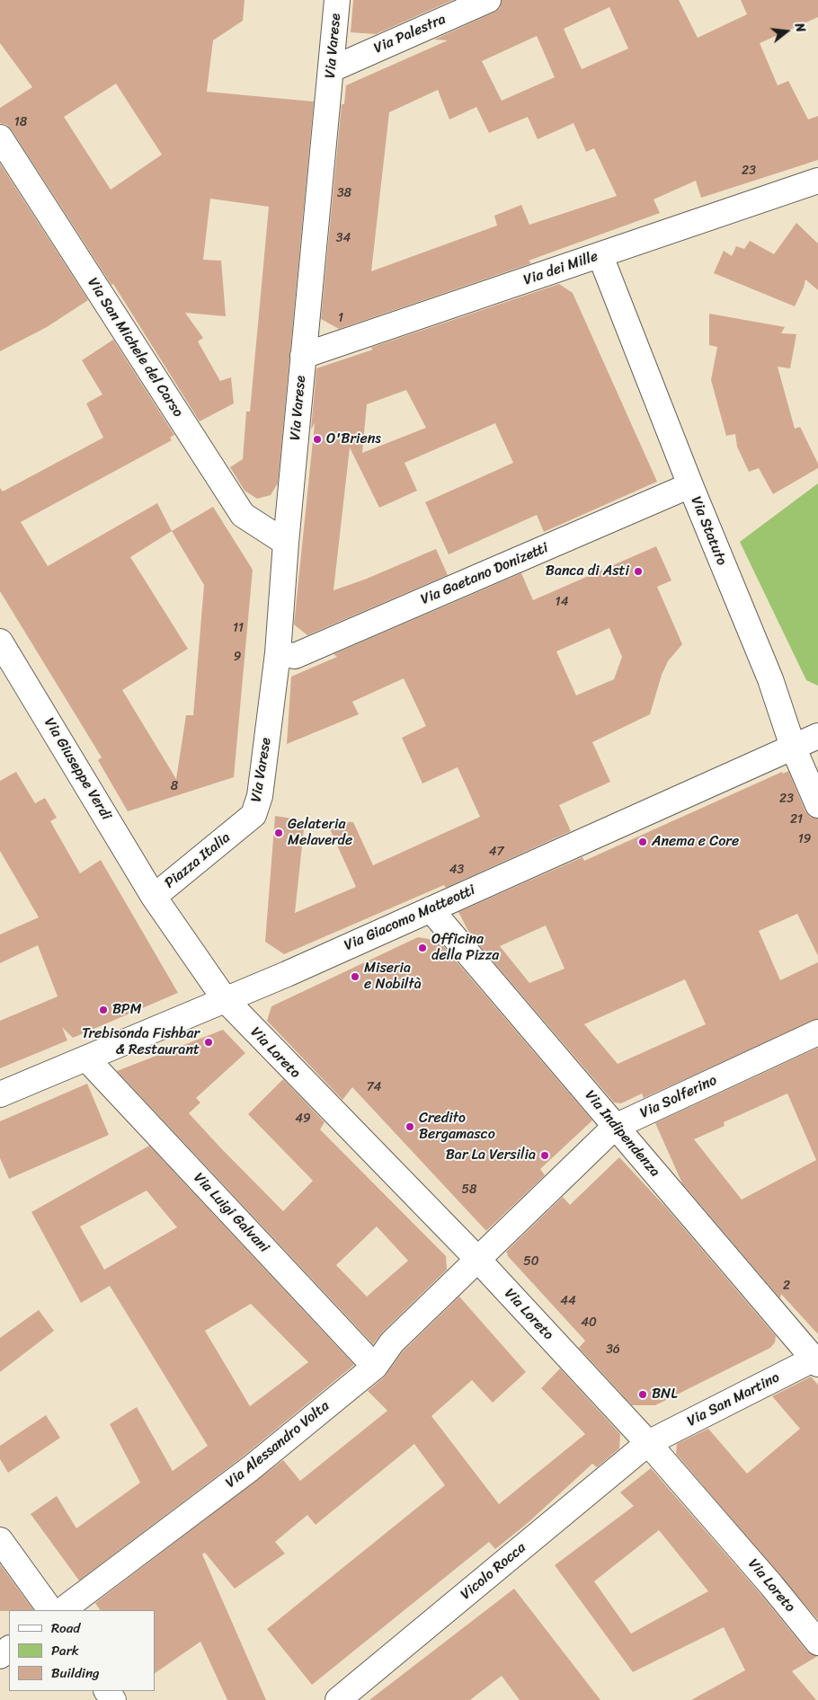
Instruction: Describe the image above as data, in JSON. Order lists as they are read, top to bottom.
{
  "streets": {
    "street": [
      "Via Palestra",
      "Via Varese",
      "Via dei Mille",
      "Via San Michele del Carso",
      "Via Statuto",
      "Via Gaetano Donizetti",
      "Via Giuseppe Verdi",
      "Piazza Italia",
      "Via Giacomo Matteotti",
      "Via Loreto",
      "Via Solferino",
      "Via Indipendenza",
      "Via Luigi Galvani",
      "Via San Martino",
      "Via Alessandro Volta",
      "Vicolo Rocca"
    ]
  },
  "crossings": [
    ["Via Palestra", "Via Varese"],
    ["Via Varese", "Via dei Mille"],
    ["Via Varese", "Via San Michele del Carso"],
    ["Via Varese", "Via Gaetano Donizetti"],
    ["Via Varese", "Piazza Italia"],
    ["Via dei Mille", "Via Statuto"],
    ["Via Statuto", "Via Gaetano Donizetti"],
    ["Via Statuto", "Via Giacomo Matteotti"],
    ["Via Giuseppe Verdi", "Piazza Italia"],
    ["Piazza Italia", "Via Giacomo Matteotti"],
    ["Piazza Italia", "Via Loreto"],
    ["Via Giacomo Matteotti", "Via Loreto"],
    ["Via Giacomo Matteotti", "Via Indipendenza"],
    ["Via Giacomo Matteotti", "Via Luigi Galvani"],
    ["Via Loreto", "Via Solferino"],
    ["Via Loreto", "Via San Martino"],
    ["Via Loreto", "Via Alessandro Volta"],
    ["Via Loreto", "Vicolo Rocca"],
    ["Via Solferino", "Via Indipendenza"],
    ["Via Solferino", "Via Alessandro Volta"],
    ["Via Indipendenza", "Via San Martino"],
    ["Via Luigi Galvani", "Via Alessandro Volta"],
    ["Via San Martino", "Vicolo Rocca"]
  ],
  "places": [
    "O'Briens",
    "Banca di Asti",
    "Gelateria Melaverde",
    "Anema e Core",
    "Officina della Pizza",
    "Miseria e Nobiltà",
    "BPM",
    "Trebisonda Fishbar & Restaurant",
    "Credito Bergamasco",
    "Bar La Versilia",
    "BNL"
  ],
  "house_numbers": [
    "18",
    "23",
    "38",
    "34",
    "1",
    "14",
    "11",
    "9",
    "8",
    "23",
    "21",
    "19",
    "47",
    "43",
    "74",
    "49",
    "58",
    "50",
    "2",
    "44",
    "40",
    "36"
  ],
  "legend": ["Road", "Park", "Building"],
  "north": "right"
}
